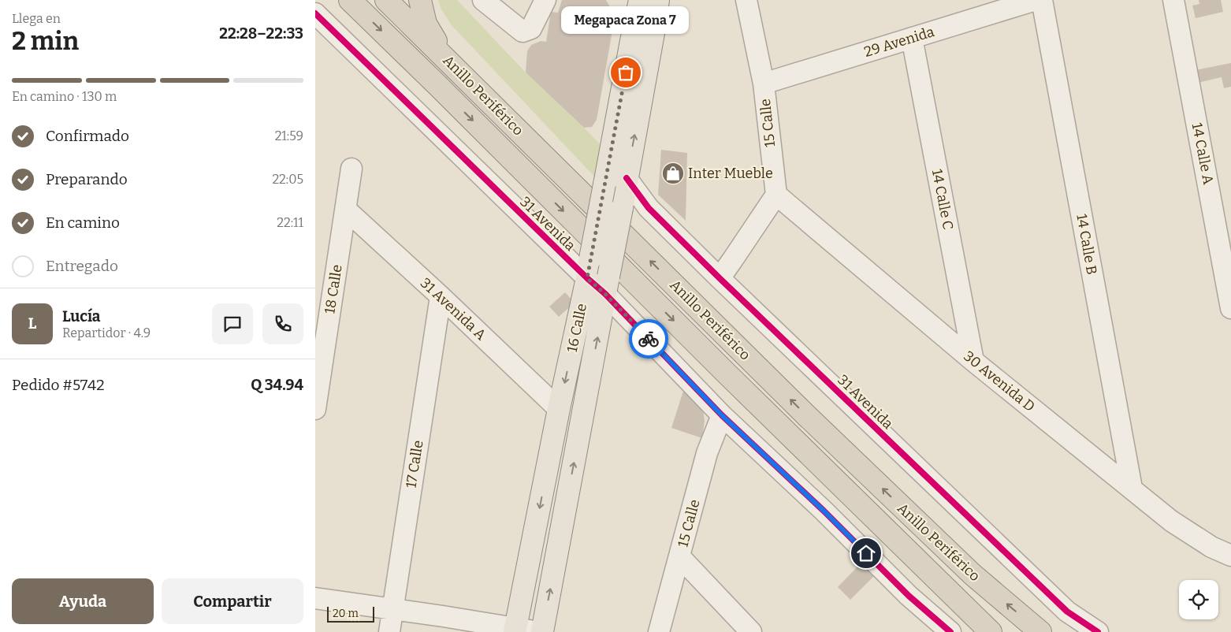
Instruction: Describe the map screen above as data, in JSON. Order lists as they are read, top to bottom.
{
  "streets": {
    "highway": ["Anillo Periférico"],
    "main road": ["16 Calle"],
    "street": [
      "29 Avenida",
      "15 Calle",
      "14 Calle A",
      "14 Calle C",
      "31 Avenida",
      "14 Calle B",
      "18 Calle",
      "31 Avenida A",
      "30 Avenida D",
      "17 Calle"
    ]
  },
  "crossings": [
    ["29 Avenida", "15 Calle"],
    ["29 Avenida", "14 Calle C"],
    ["15 Calle", "31 Avenida"],
    ["15 Calle", "30 Avenida D"],
    ["14 Calle C", "30 Avenida D"],
    ["31 Avenida", "16 Calle"],
    ["14 Calle B", "30 Avenida D"],
    ["18 Calle", "31 Avenida A"],
    ["31 Avenida A", "16 Calle"],
    ["31 Avenida A", "17 Calle"]
  ],
  "places": {
    "other": ["Megapaca Zona 7"],
    "shop": ["Inter Mueble"]
  },
  "scale_bar": "20 m",
  "page": {
    "heading": ["2 min", "Llega en", "22:28–22:33"],
    "panel": [
      "Lucía",
      "Repartidor · 4.9",
      "Pedido #5742",
      "Q 34.94"
    ],
    "bubble": "Megapaca Zona 7",
    "bar": "En camino · 130 m",
    "list": [
      ["Confirmado", "21:59"],
      ["Preparando", "22:05"],
      ["En camino", "22:11"],
      "Entregado"
    ],
    "round": "L",
    "buttons": ["Ayuda", "Compartir"],
    "scale": "20 m"
  }
}
